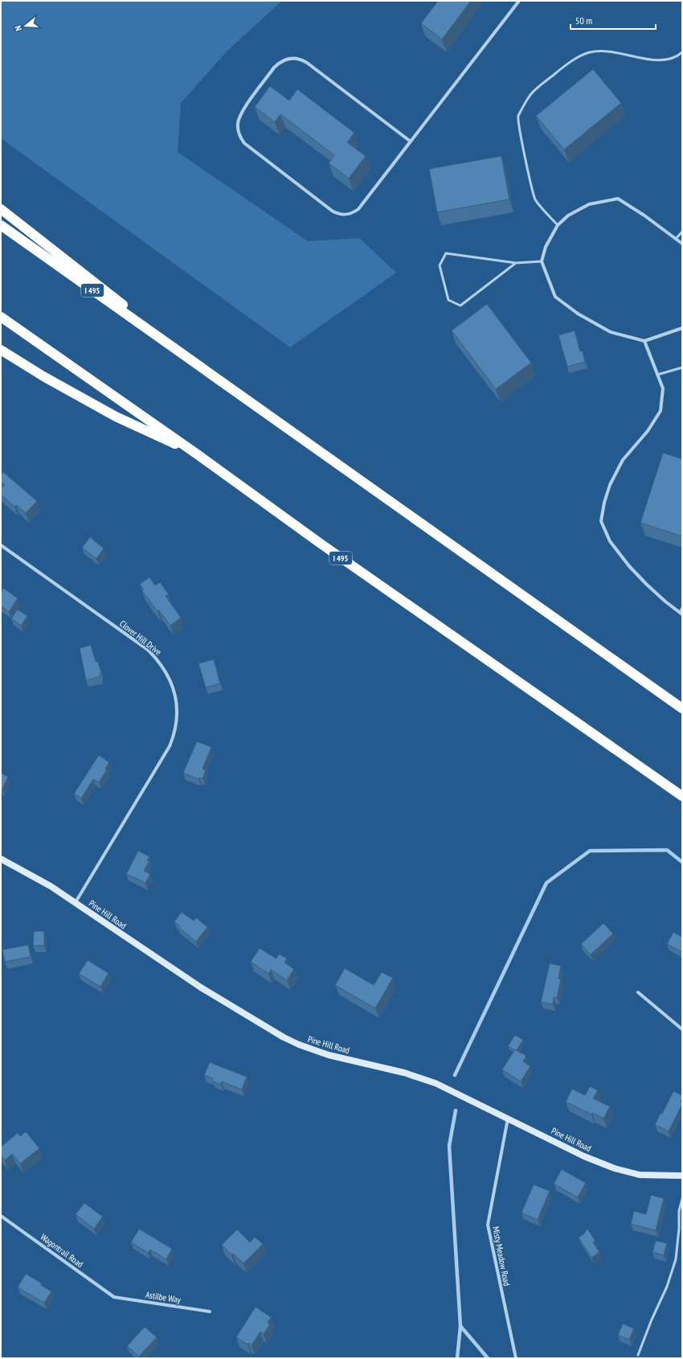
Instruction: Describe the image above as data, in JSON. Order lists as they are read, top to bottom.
{
  "streets": {
    "highway": ["I 495"],
    "street": [
      "Clover Hill Drive",
      "Pine Hill Road",
      "Wagontrail Road",
      "Misty Meadow Road",
      "Astilbe Way"
    ]
  },
  "crossings": [
    ["Clover Hill Drive", "Pine Hill Road"],
    ["Pine Hill Road", "Misty Meadow Road"],
    ["Wagontrail Road", "Astilbe Way"]
  ],
  "scale_bar": "50 m",
  "north": "left"
}
